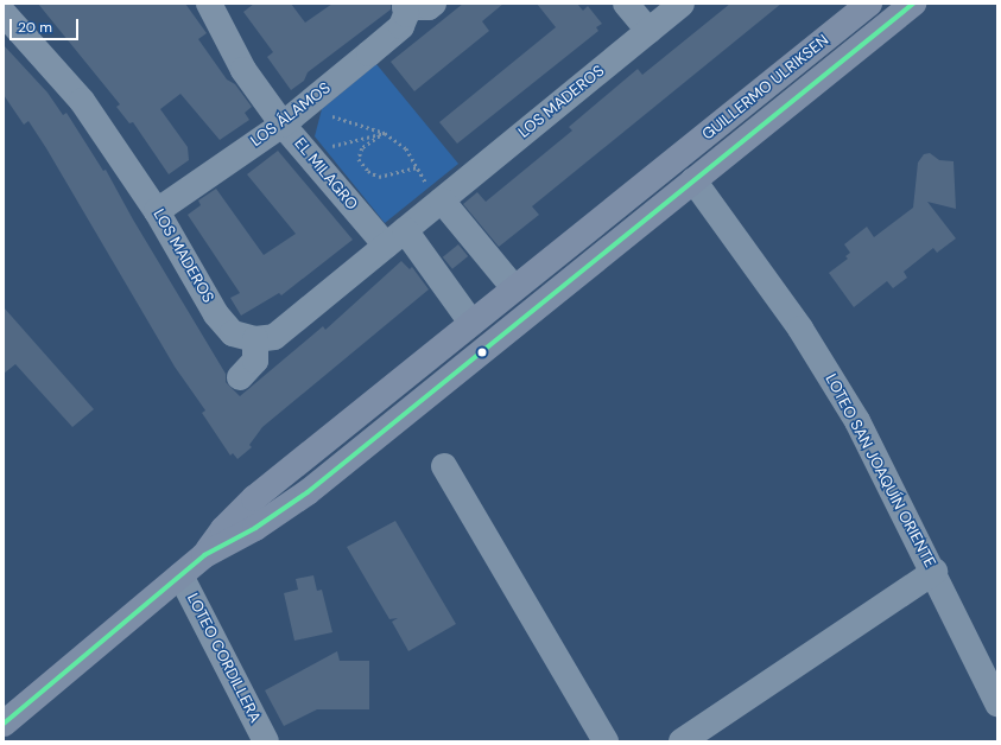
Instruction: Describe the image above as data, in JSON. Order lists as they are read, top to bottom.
{
  "streets": {
    "main road": ["GUILLERMO ULRIKSEN"],
    "street": [
      "LOS MADEROS",
      "LOS ÁLAMOS",
      "EL MILAGRO",
      "LOTEO SAN JOAQUÍN ORIENTE",
      "LOTEO CORDILLERA"
    ]
  },
  "crossings": [
    ["GUILLERMO ULRIKSEN", "LOTEO SAN JOAQUÍN ORIENTE"],
    ["GUILLERMO ULRIKSEN", "LOTEO CORDILLERA"],
    ["LOS MADEROS", "LOS ÁLAMOS"],
    ["LOS MADEROS", "EL MILAGRO"],
    ["LOS ÁLAMOS", "EL MILAGRO"]
  ],
  "scale_bar": "20 m"
}
